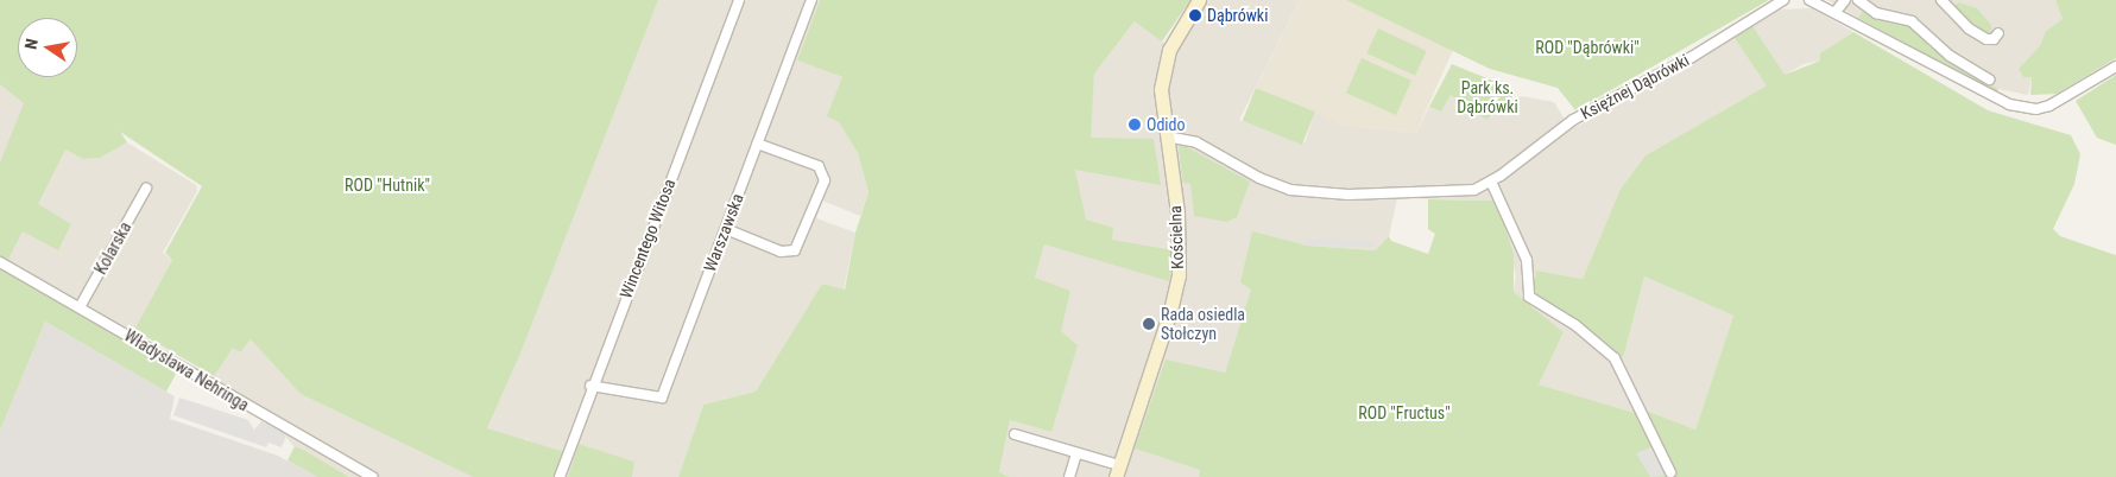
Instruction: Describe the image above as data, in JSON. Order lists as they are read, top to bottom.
{
  "streets": {
    "street": [
      "Księżnej Dąbrówki",
      "Warszawska",
      "Kościelna",
      "Wincentego Witosa",
      "Kolarska",
      "Władysława Nehringa"
    ]
  },
  "crossings": [
    ["Księżnej Dąbrówki", "Kościelna"],
    ["Warszawska", "Wincentego Witosa"],
    ["Kolarska", "Władysława Nehringa"]
  ],
  "parks": [
    "ROD \"Dąbrówki\"",
    "Park ks. Dąbrówki",
    "ROD \"Hutnik\"",
    "ROD \"Fructus\""
  ],
  "places": ["Dąbrówki", "Odido", "Rada osiedla Stołczyn"],
  "north": "left"
}
